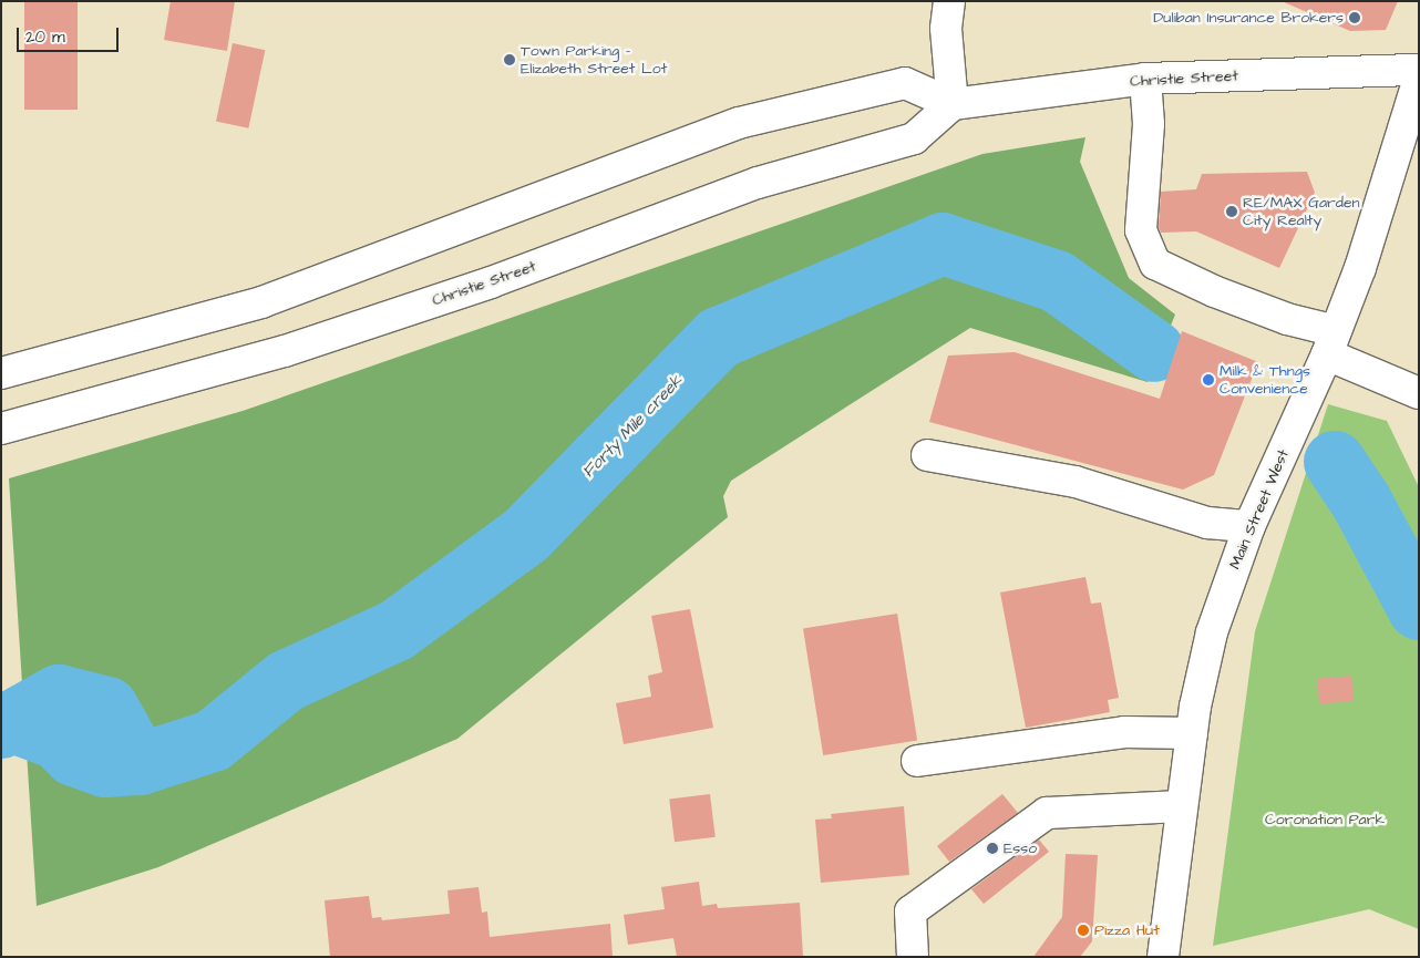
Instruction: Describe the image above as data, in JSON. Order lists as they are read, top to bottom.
{
  "streets": {
    "main road": ["Christie Street", "Main Street West"]
  },
  "water": ["Forty Mile creek"],
  "parks": ["Coronation Park"],
  "places": [
    "Duliban Insurance Brokers",
    "Town Parking – Elizabeth Street Lot",
    "RE/MAX Garden City Realty",
    "Milk & Thngs Convenience",
    "Esso",
    "Pizza Hut"
  ],
  "scale_bar": "20 m"
}
